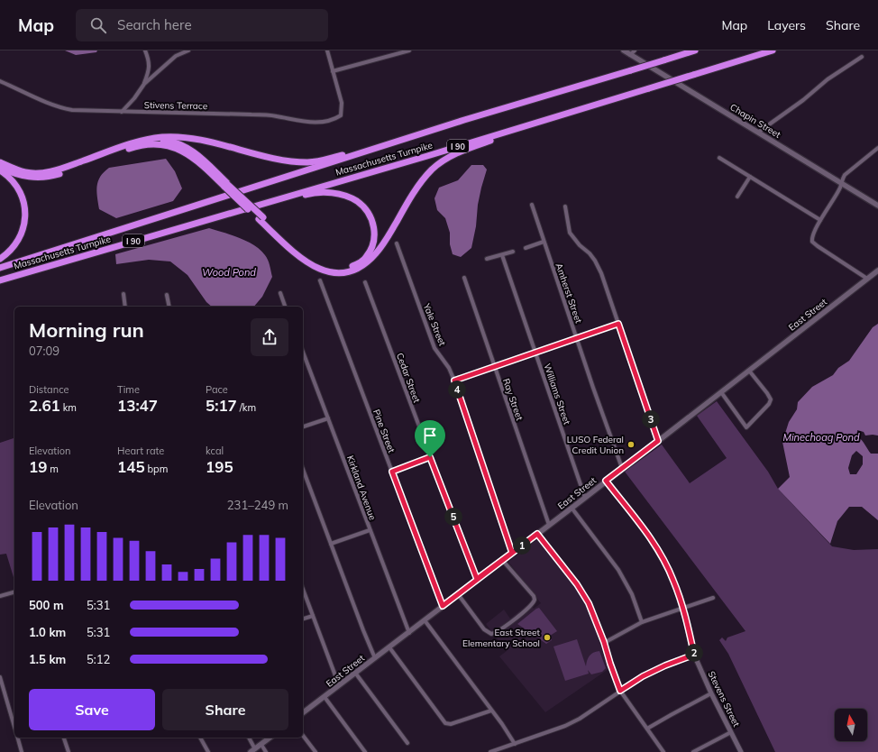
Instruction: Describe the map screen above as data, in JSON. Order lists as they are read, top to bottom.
{
  "streets": {
    "highway": ["I 90", "Massachusetts Turnpike"],
    "main road": ["Chapin Street", "East Street"],
    "street": [
      "Stivens Terrace",
      "Amherst Street",
      "Yale Street",
      "Cedar Street",
      "Williams Street",
      "Ray Street",
      "Pine Street",
      "Kirkland Avenue",
      "Stevens Street"
    ]
  },
  "crossings": [
    ["Amherst Street", "East Street"],
    ["East Street", "Yale Street"],
    ["East Street", "Cedar Street"],
    ["East Street", "Williams Street"],
    ["East Street", "Ray Street"],
    ["East Street", "Pine Street"],
    ["East Street", "Kirkland Avenue"],
    ["East Street", "Stevens Street"]
  ],
  "water": ["Wood Pond", "Minechoag Pond"],
  "places": ["LUSO Federal Credit Union", "East Street Elementary School"],
  "north": "top",
  "page": {
    "header": "Map",
    "search": "Search here",
    "nav": ["Map", "Layers", "Share"],
    "heading": ["Morning run", "07:09"],
    "stats": [
      ["Distance", "2.61 km"],
      ["Time", "13:47"],
      ["Pace", "5:17 /km"],
      ["Elevation", "19 m"],
      ["Heart rate", "145 bpm"],
      ["kcal", "195"]
    ],
    "pins": [
      "4",
      "3",
      "5",
      "1",
      "2"
    ],
    "chart": ["Elevation", "231–249 m"],
    "list": [
      {
        "name": "500 m",
        "note": "5:31"
      },
      {
        "name": "1.0 km",
        "note": "5:31"
      },
      {
        "name": "1.5 km",
        "note": "5:12"
      }
    ],
    "buttons": ["Save", "Share"]
  }
}
